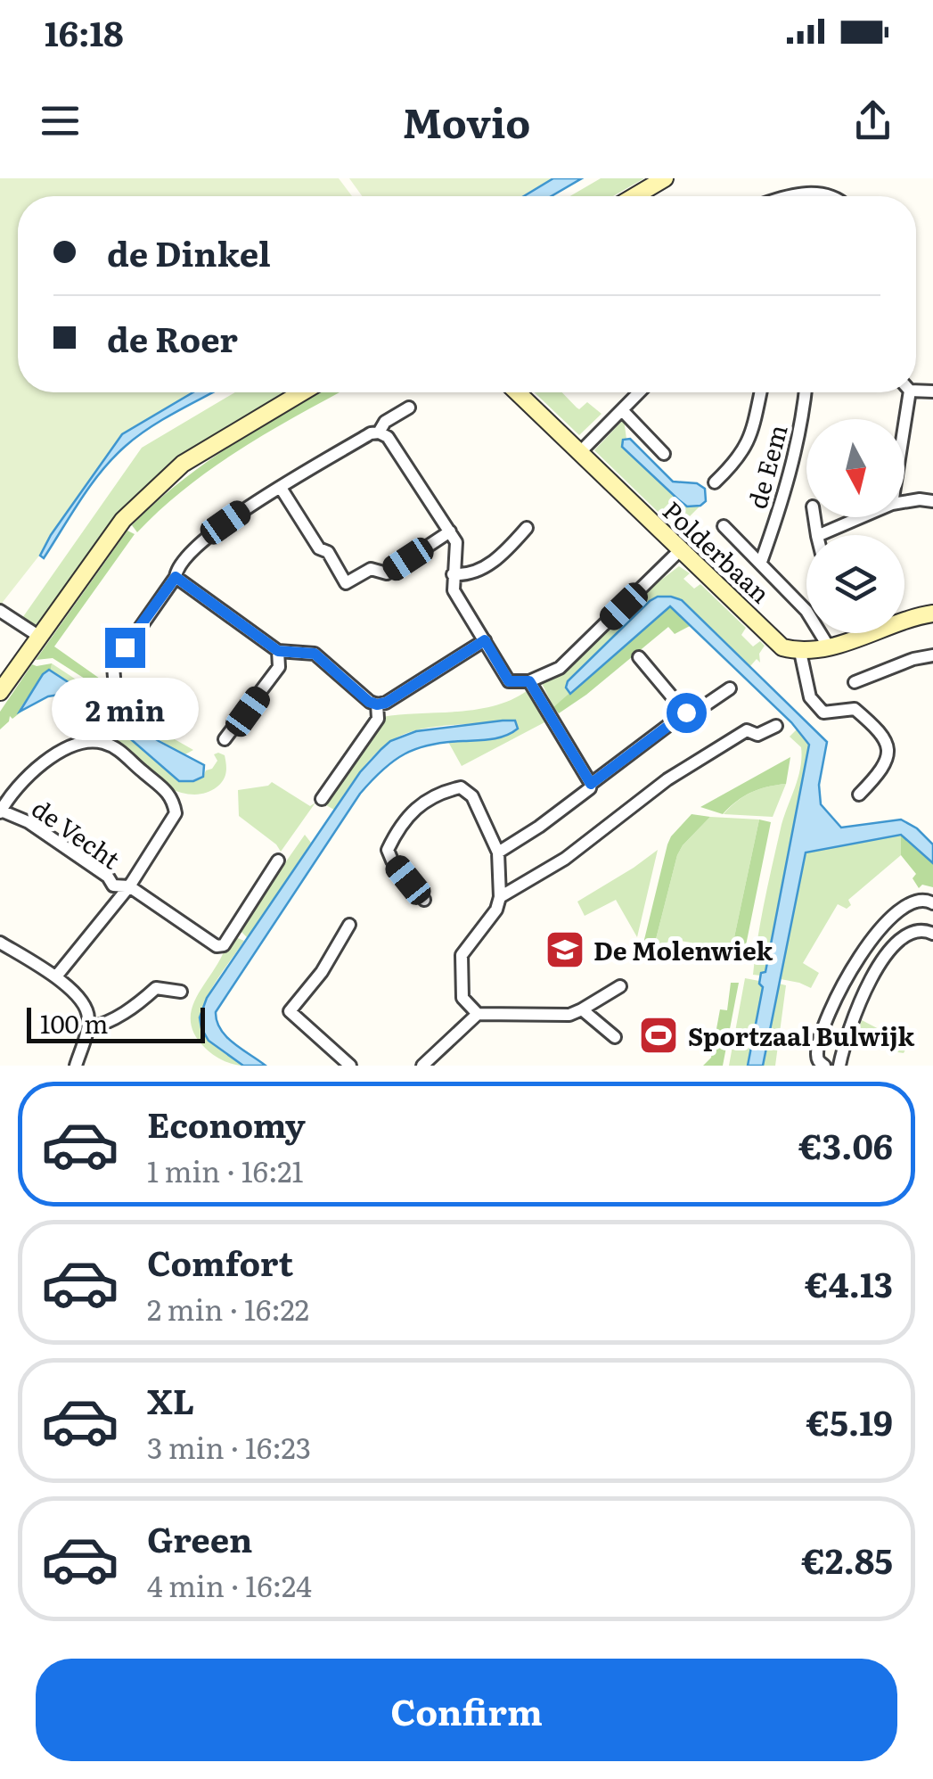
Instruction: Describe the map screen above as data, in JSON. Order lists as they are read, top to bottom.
{
  "streets": {
    "street": ["de Eem", "Polderbaan", "de Vecht"]
  },
  "places": {
    "school or university": ["De Molenwiek"],
    "sports": ["Sportzaal Bulwijk"]
  },
  "scale_bar": "100 m",
  "north": "bottom",
  "page": {
    "status": "16:18",
    "header": "Movio",
    "banner": ["de Dinkel", "de Roer"],
    "bubble": "2 min",
    "scale": "100 m",
    "list": [
      {
        "name": "Economy",
        "note": "1 min · 16:21",
        "value": "€3.06"
      },
      {
        "name": "Comfort",
        "note": "2 min · 16:22",
        "value": "€4.13"
      },
      {
        "name": "XL",
        "note": "3 min · 16:23",
        "value": "€5.19"
      },
      {
        "name": "Green",
        "note": "4 min · 16:24",
        "value": "€2.85"
      }
    ],
    "buttons": "Confirm"
  }
}
